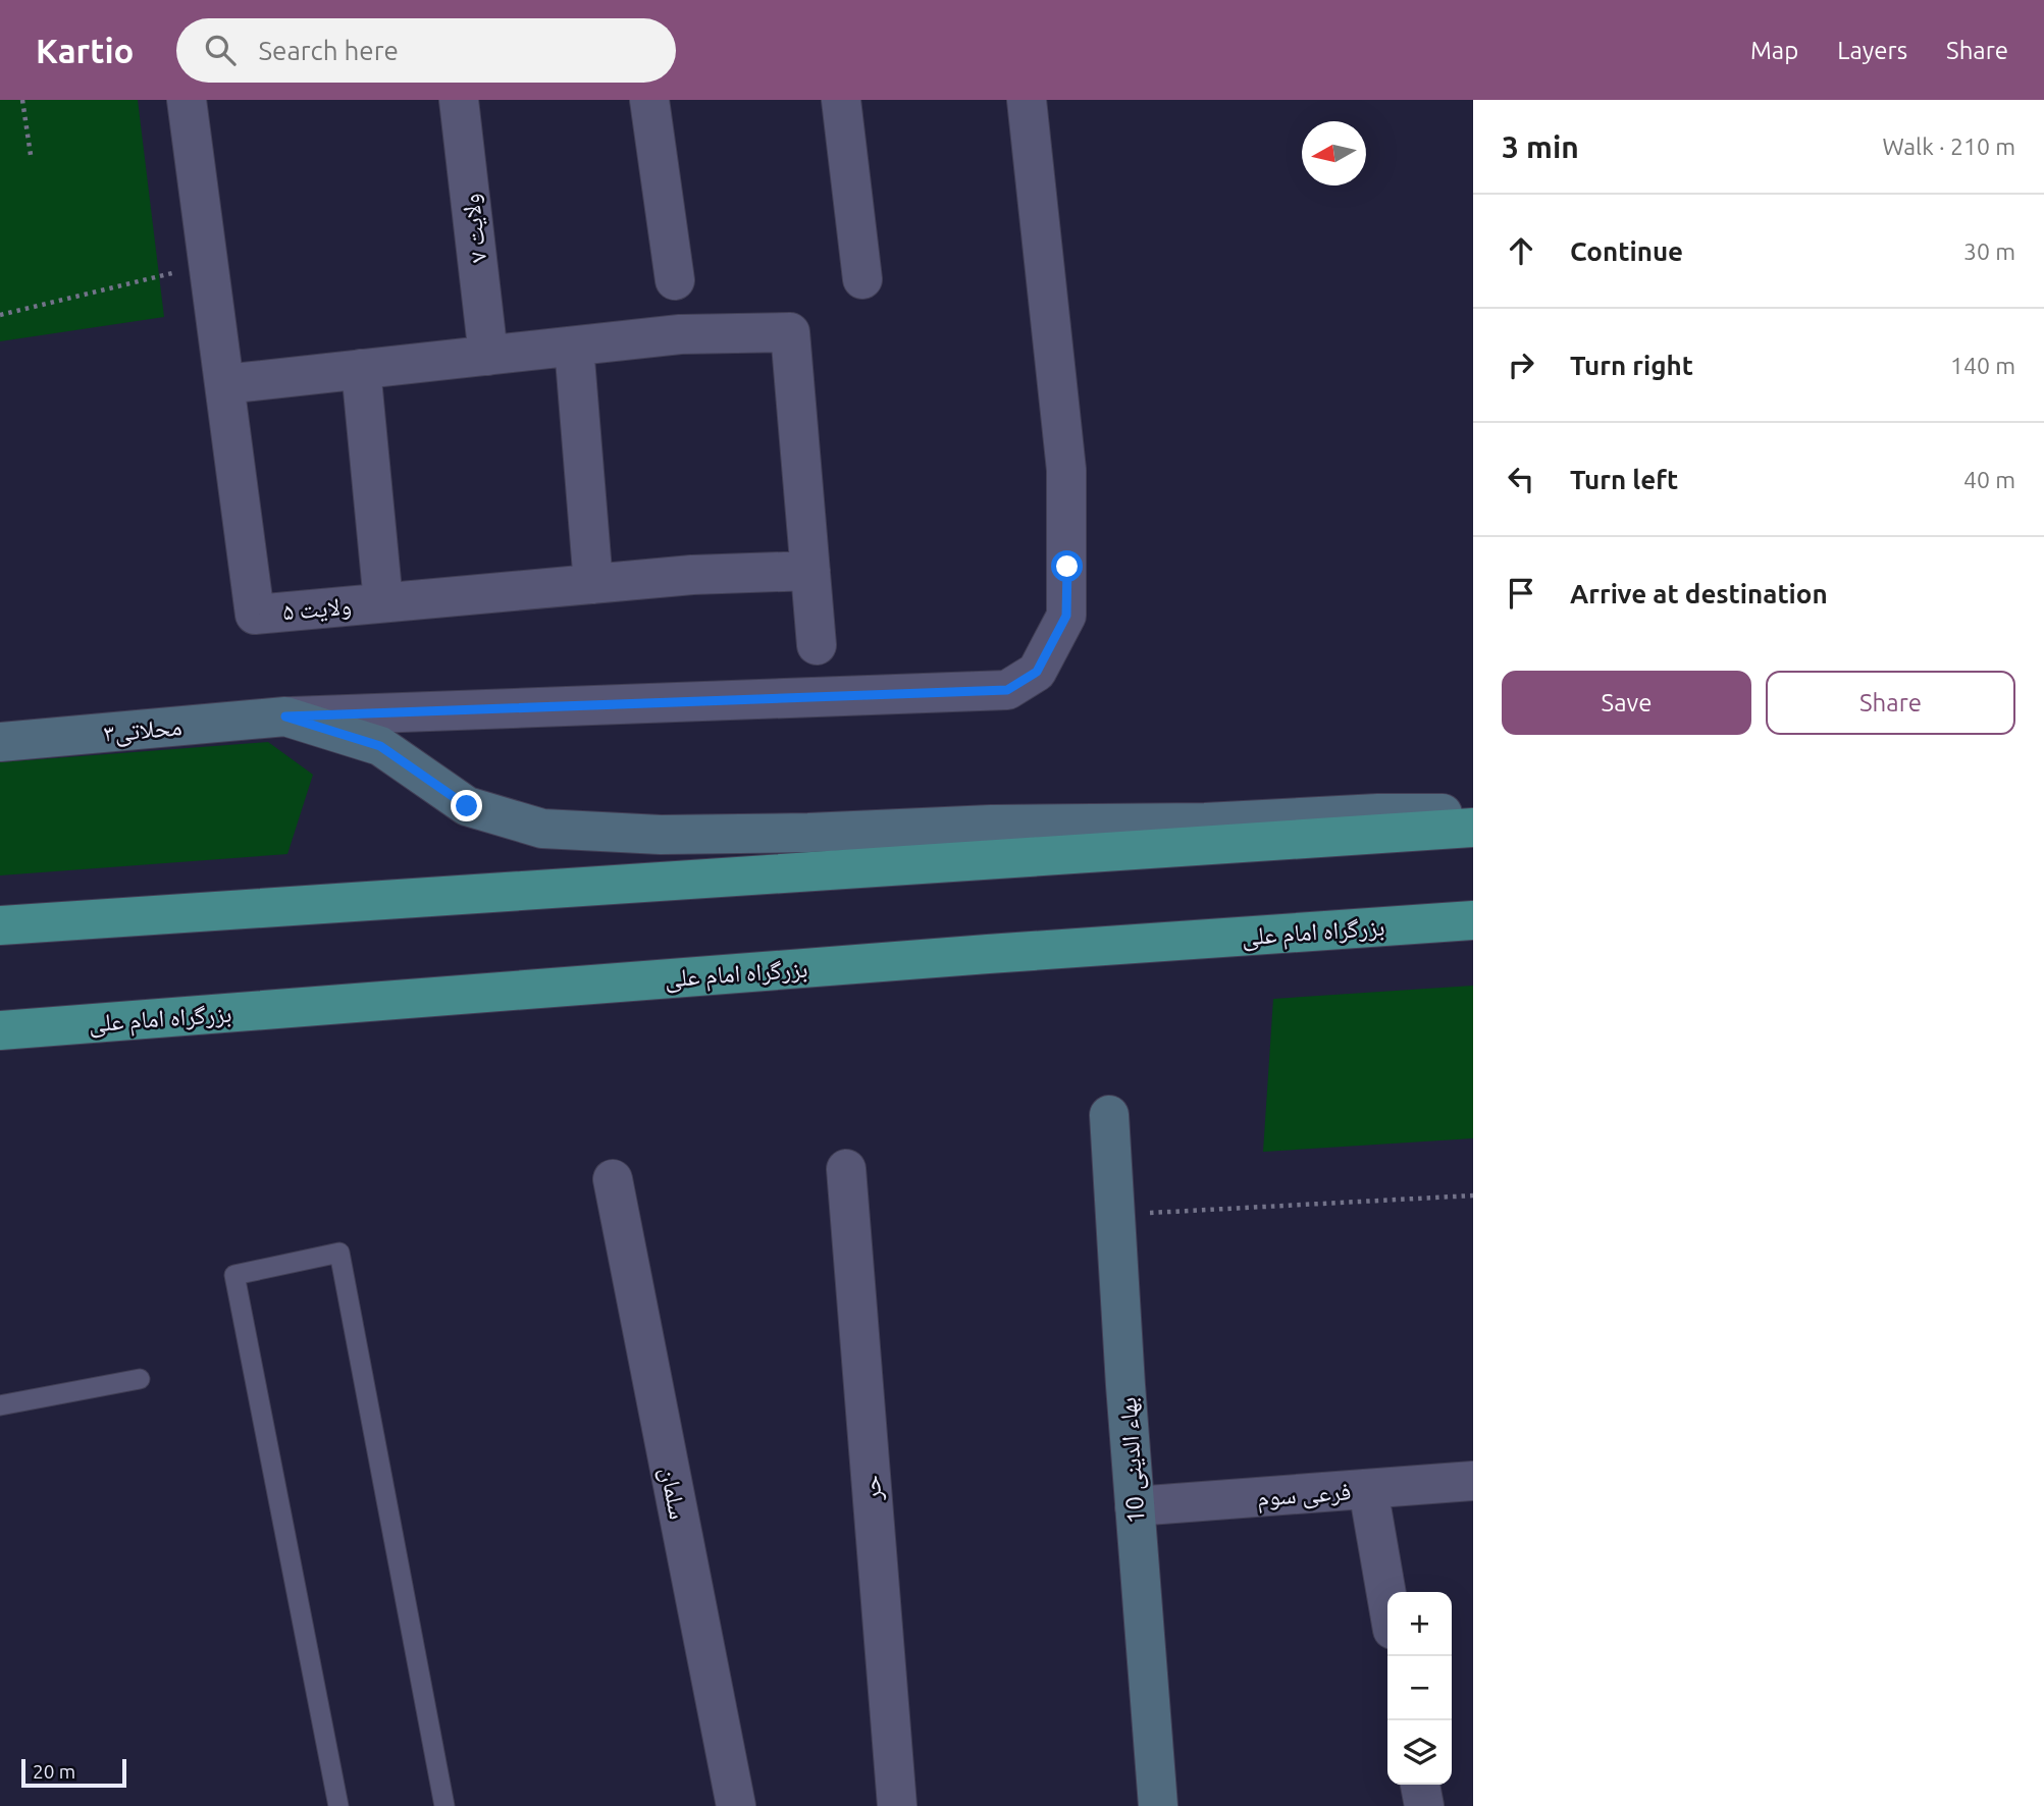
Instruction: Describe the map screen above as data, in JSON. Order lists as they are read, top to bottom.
{
  "streets": {
    "highway": ["بزرگراه امام علی"],
    "main road": ["محلاتی۳", "بهاء الدینی 10"],
    "street": [
      "ولایت ۷",
      "ولایت ۵",
      "حر",
      "سلمان",
      "فرعی سوم"
    ]
  },
  "crossings": [
    ["بهاء الدینی 10", "فرعی سوم"]
  ],
  "scale_bar": "20 m",
  "north": "left",
  "page": {
    "header": "Kartio",
    "search": "Search here",
    "nav": ["Map", "Layers", "Share"],
    "heading": ["3 min", "Walk · 210 m"],
    "list": [
      ["Continue", "30 m"],
      ["Turn right", "140 m"],
      ["Turn left", "40 m"],
      "Arrive at destination"
    ],
    "buttons": ["Save", "Share"],
    "map_buttons": ["+", "−"],
    "scale": "20 m"
  }
}
